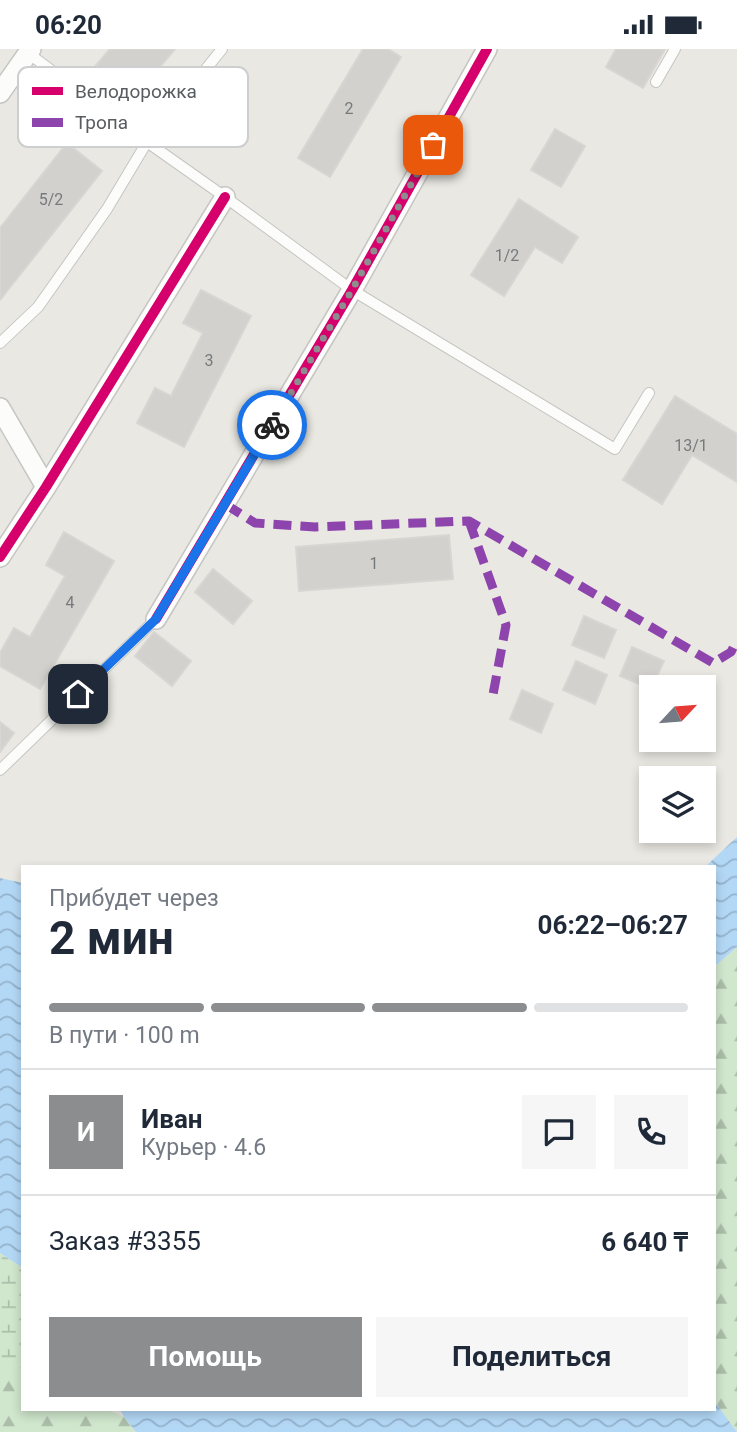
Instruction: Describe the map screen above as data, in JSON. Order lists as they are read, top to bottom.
{
  "house_numbers": [
    "2",
    "5/2",
    "1/2",
    "3",
    "13/1",
    "1",
    "4"
  ],
  "legend": ["Велодорожка", "Тропа"],
  "north": "top right",
  "page": {
    "status": "06:20",
    "heading": ["2 мин", "Прибудет через", "06:22–06:27"],
    "panel": [
      "Иван",
      "Курьер · 4.6",
      "Заказ #3355",
      "6 640 ₸"
    ],
    "bar": "В пути · 100 m",
    "round": "И",
    "buttons": ["Помощь", "Поделиться"]
  }
}
